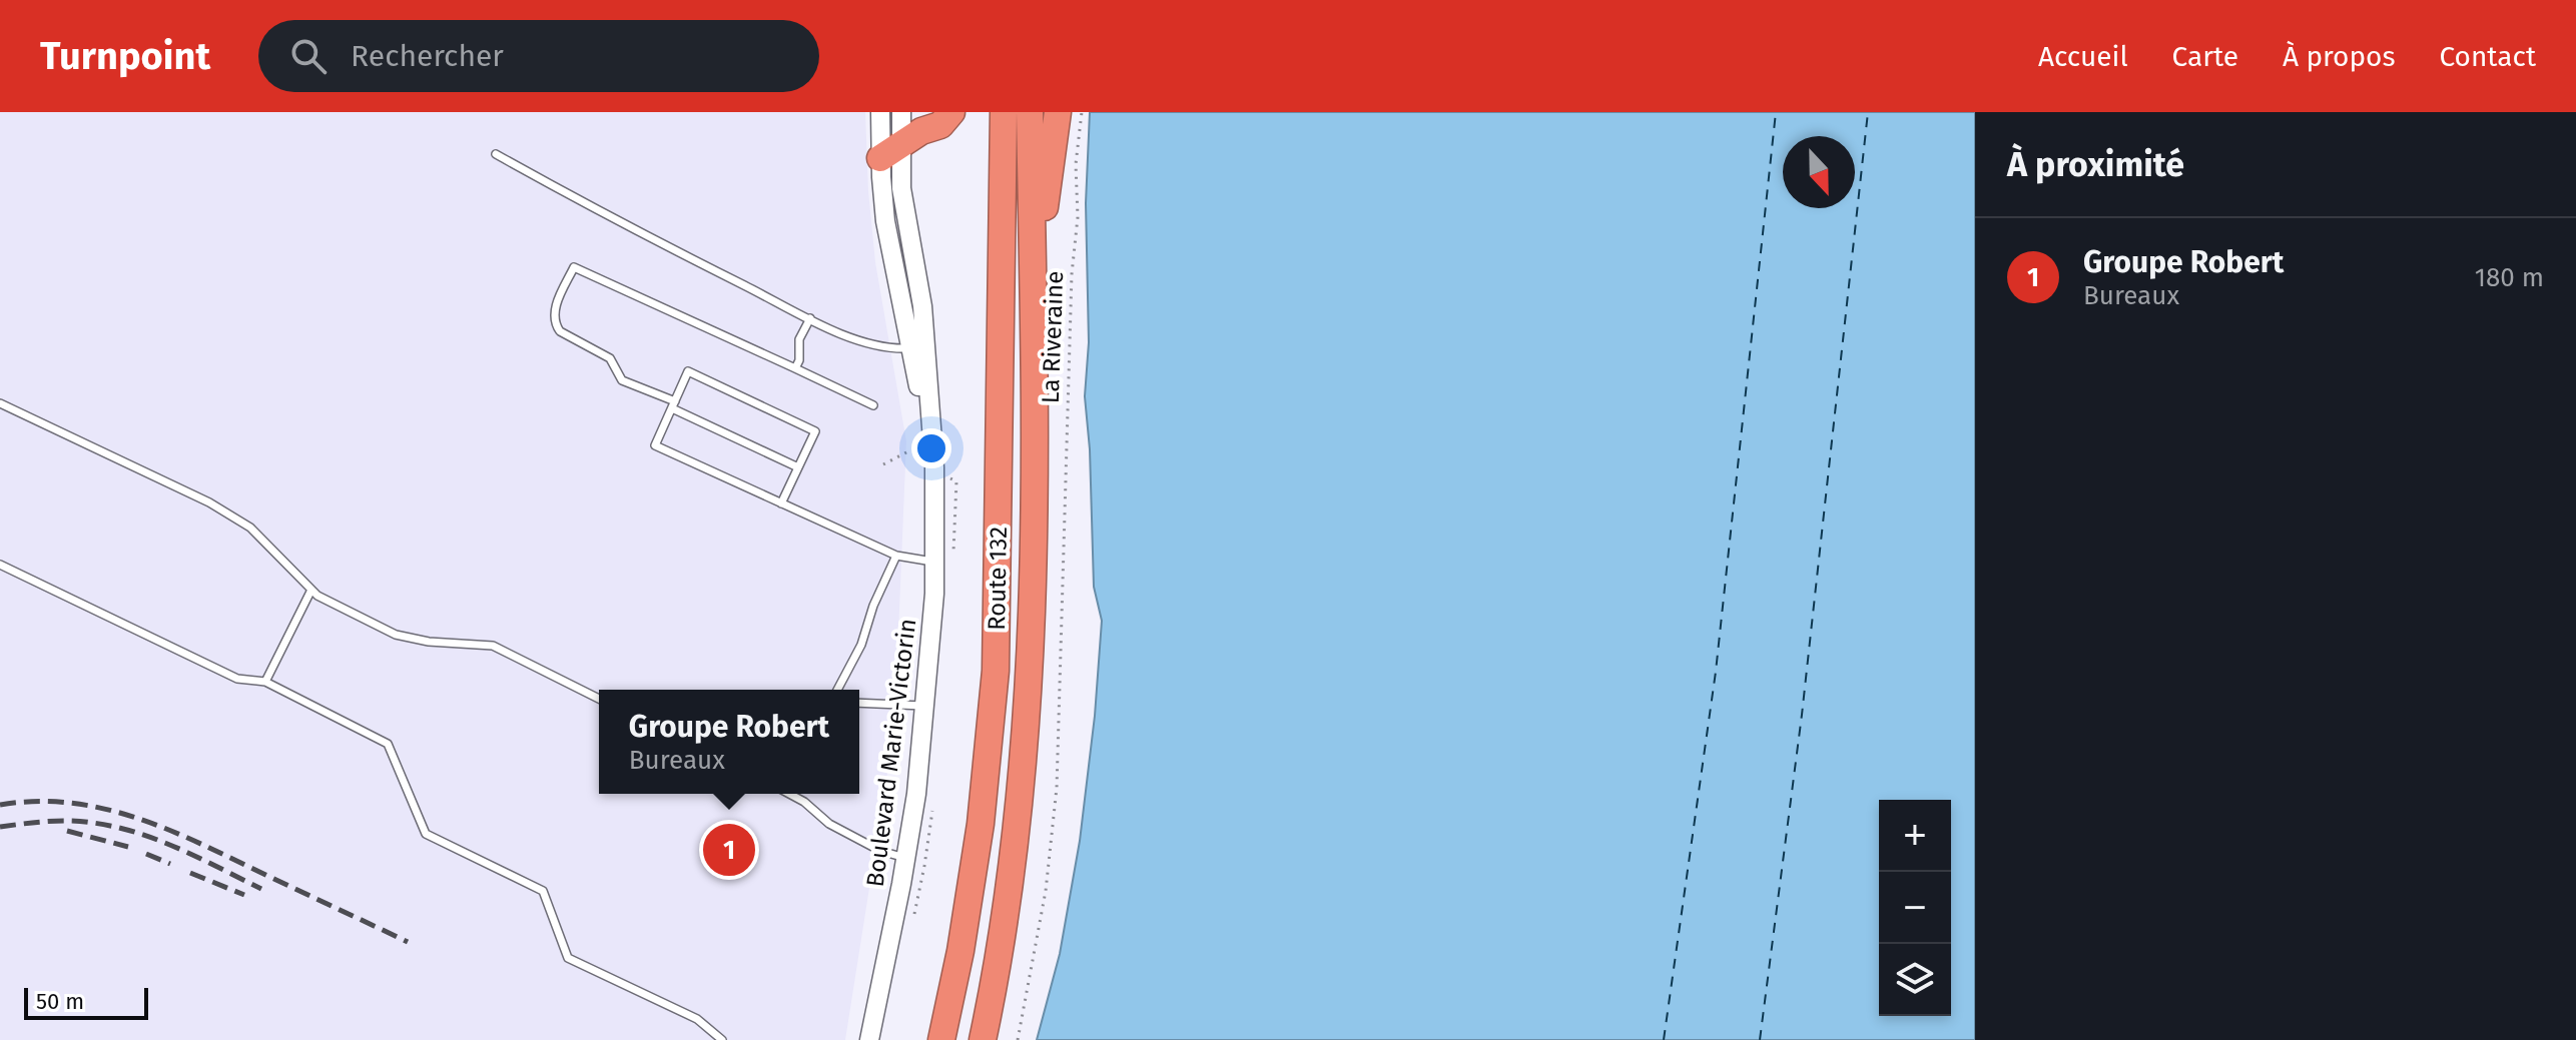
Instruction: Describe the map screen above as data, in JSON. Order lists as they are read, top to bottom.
{
  "streets": {
    "highway": ["Route 132"],
    "street": ["Boulevard Marie-Victorin"],
    "path": ["La Riveraine"]
  },
  "scale_bar": "50 m",
  "north": "bottom",
  "page": {
    "header": "Turnpoint",
    "search": "Rechercher",
    "nav": [
      "Accueil",
      "Carte",
      "À propos",
      "Contact"
    ],
    "heading": "À proximité",
    "list": [
      {
        "mark": "1",
        "name": "Groupe Robert",
        "note": "Bureaux",
        "value": "180 m"
      }
    ],
    "popup": ["Groupe Robert", "Bureaux"],
    "map_buttons": ["+", "−"],
    "pins": "1",
    "scale": "50 m"
  }
}
